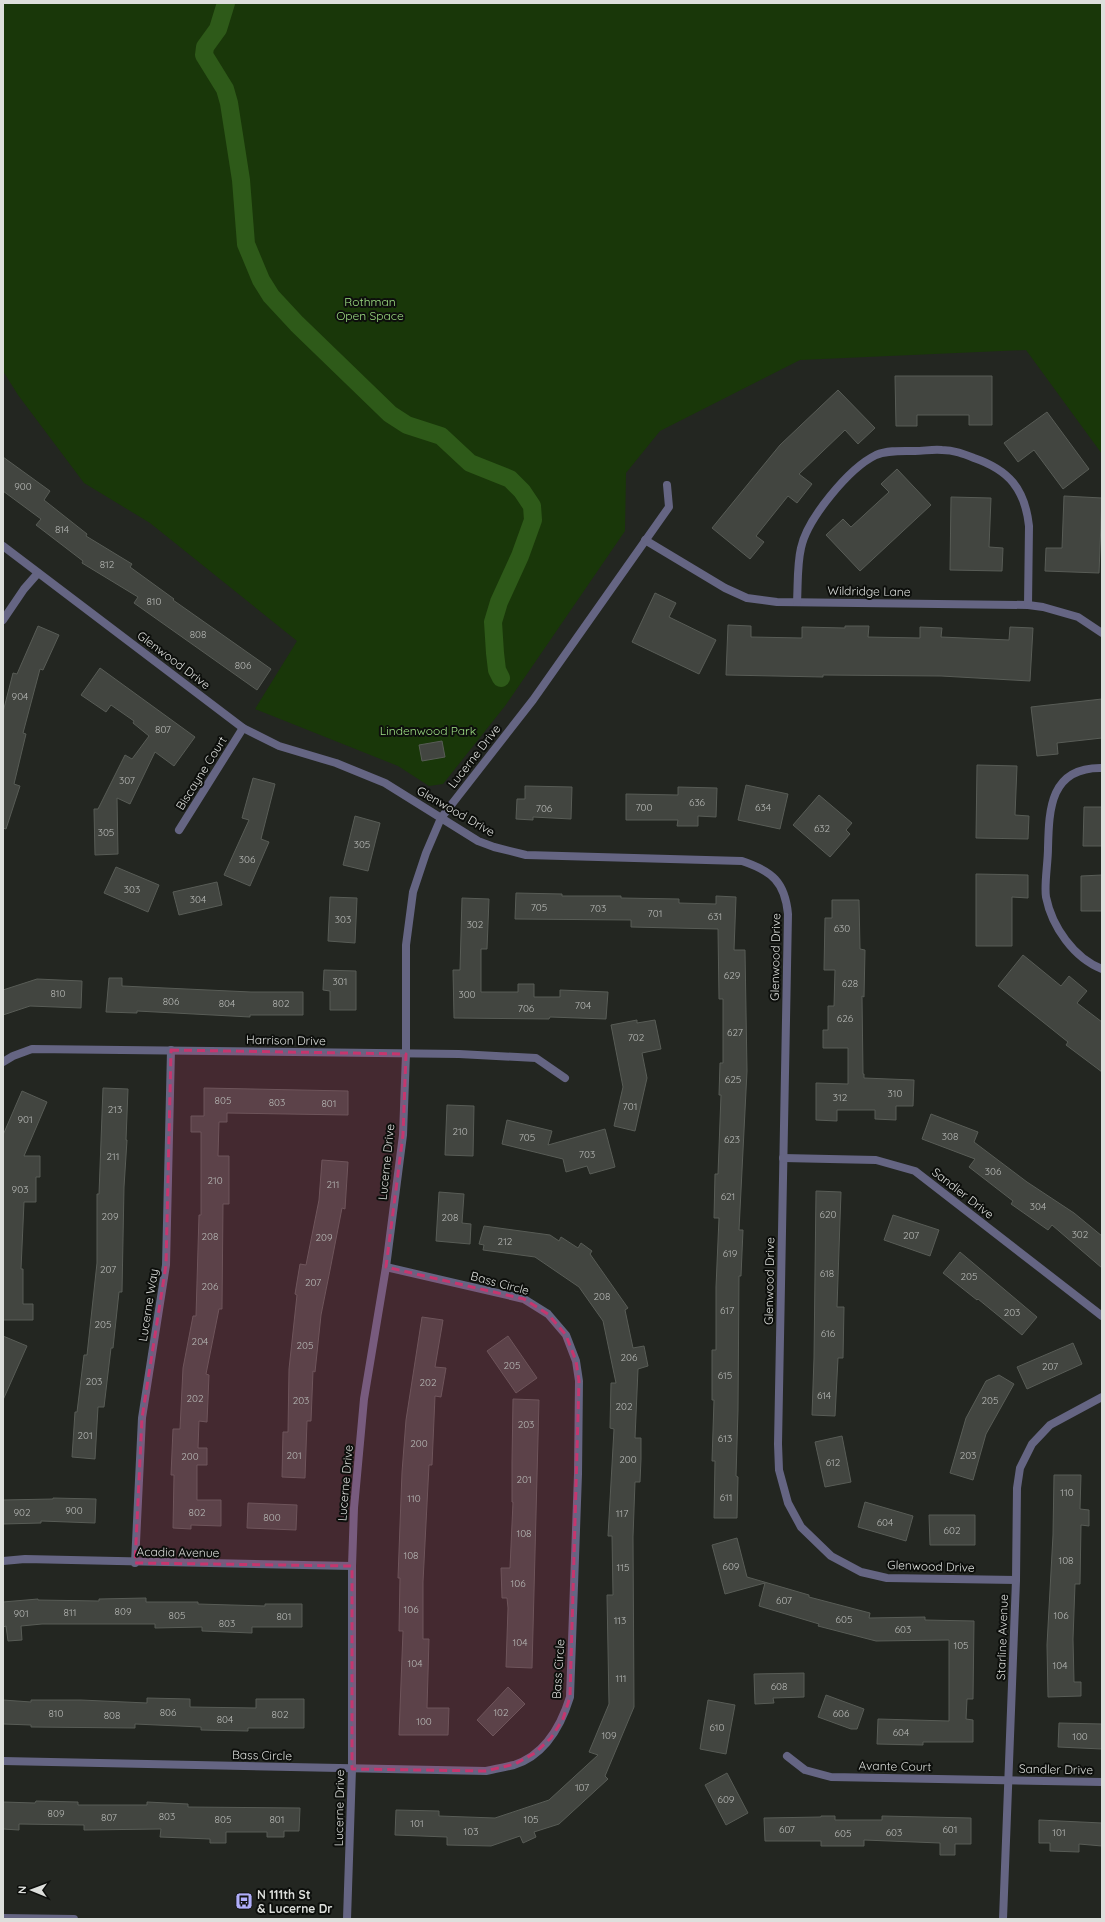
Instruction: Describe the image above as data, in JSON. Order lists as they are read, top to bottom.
{
  "streets": {
    "street": [
      "Wildridge Lane",
      "Glenwood Drive",
      "Lucerne Drive",
      "Biscayne Court",
      "Harrison Drive",
      "Sandler Drive",
      "Bass Circle",
      "Lucerne Way",
      "Acadia Avenue",
      "Starline Avenue",
      "Avante Court"
    ]
  },
  "crossings": [
    ["Wildridge Lane", "Lucerne Drive"],
    ["Glenwood Drive", "Lucerne Drive"],
    ["Glenwood Drive", "Biscayne Court"],
    ["Glenwood Drive", "Sandler Drive"],
    ["Glenwood Drive", "Starline Avenue"],
    ["Lucerne Drive", "Harrison Drive"],
    ["Lucerne Drive", "Bass Circle"],
    ["Lucerne Drive", "Acadia Avenue"],
    ["Harrison Drive", "Lucerne Way"],
    ["Sandler Drive", "Starline Avenue"],
    ["Sandler Drive", "Avante Court"],
    ["Lucerne Way", "Acadia Avenue"],
    ["Starline Avenue", "Avante Court"]
  ],
  "parks": ["Rothman Open Space", "Lindenwood Park"],
  "places": {
    "bus stop": ["N 111th St & Lucerne Dr"]
  },
  "house_numbers": [
    "900",
    "814",
    "812",
    "810",
    "808",
    "806",
    "904",
    "807",
    "307",
    "636",
    "700",
    "634",
    "706",
    "632",
    "305",
    "305",
    "306",
    "303",
    "304",
    "705",
    "703",
    "701",
    "631",
    "303",
    "302",
    "630",
    "629",
    "301",
    "628",
    "810",
    "300",
    "806",
    "804",
    "802",
    "704",
    "706",
    "626",
    "627",
    "702",
    "625",
    "310",
    "312",
    "805",
    "803",
    "801",
    "701",
    "213",
    "901",
    "210",
    "308",
    "705",
    "623",
    "703",
    "211",
    "306",
    "210",
    "211",
    "903",
    "621",
    "304",
    "620",
    "209",
    "208",
    "302",
    "207",
    "208",
    "209",
    "212",
    "619",
    "207",
    "618",
    "205",
    "207",
    "206",
    "208",
    "617",
    "203",
    "205",
    "616",
    "204",
    "205",
    "206",
    "205",
    "207",
    "615",
    "203",
    "202",
    "614",
    "202",
    "203",
    "205",
    "202",
    "203",
    "201",
    "613",
    "200",
    "201",
    "203",
    "200",
    "200",
    "612",
    "201",
    "110",
    "611",
    "110",
    "900",
    "902",
    "802",
    "117",
    "800",
    "604",
    "602",
    "108",
    "108",
    "108",
    "609",
    "115",
    "106",
    "607",
    "106",
    "809",
    "811",
    "901",
    "805",
    "106",
    "801",
    "605",
    "113",
    "803",
    "603",
    "104",
    "105",
    "104",
    "104",
    "111",
    "608",
    "806",
    "102",
    "810",
    "606",
    "802",
    "808",
    "804",
    "100",
    "610",
    "604",
    "109",
    "100",
    "107",
    "609",
    "809",
    "803",
    "807",
    "805",
    "801",
    "105",
    "101",
    "607",
    "601",
    "103",
    "603",
    "101",
    "605"
  ],
  "north": "left"
}
